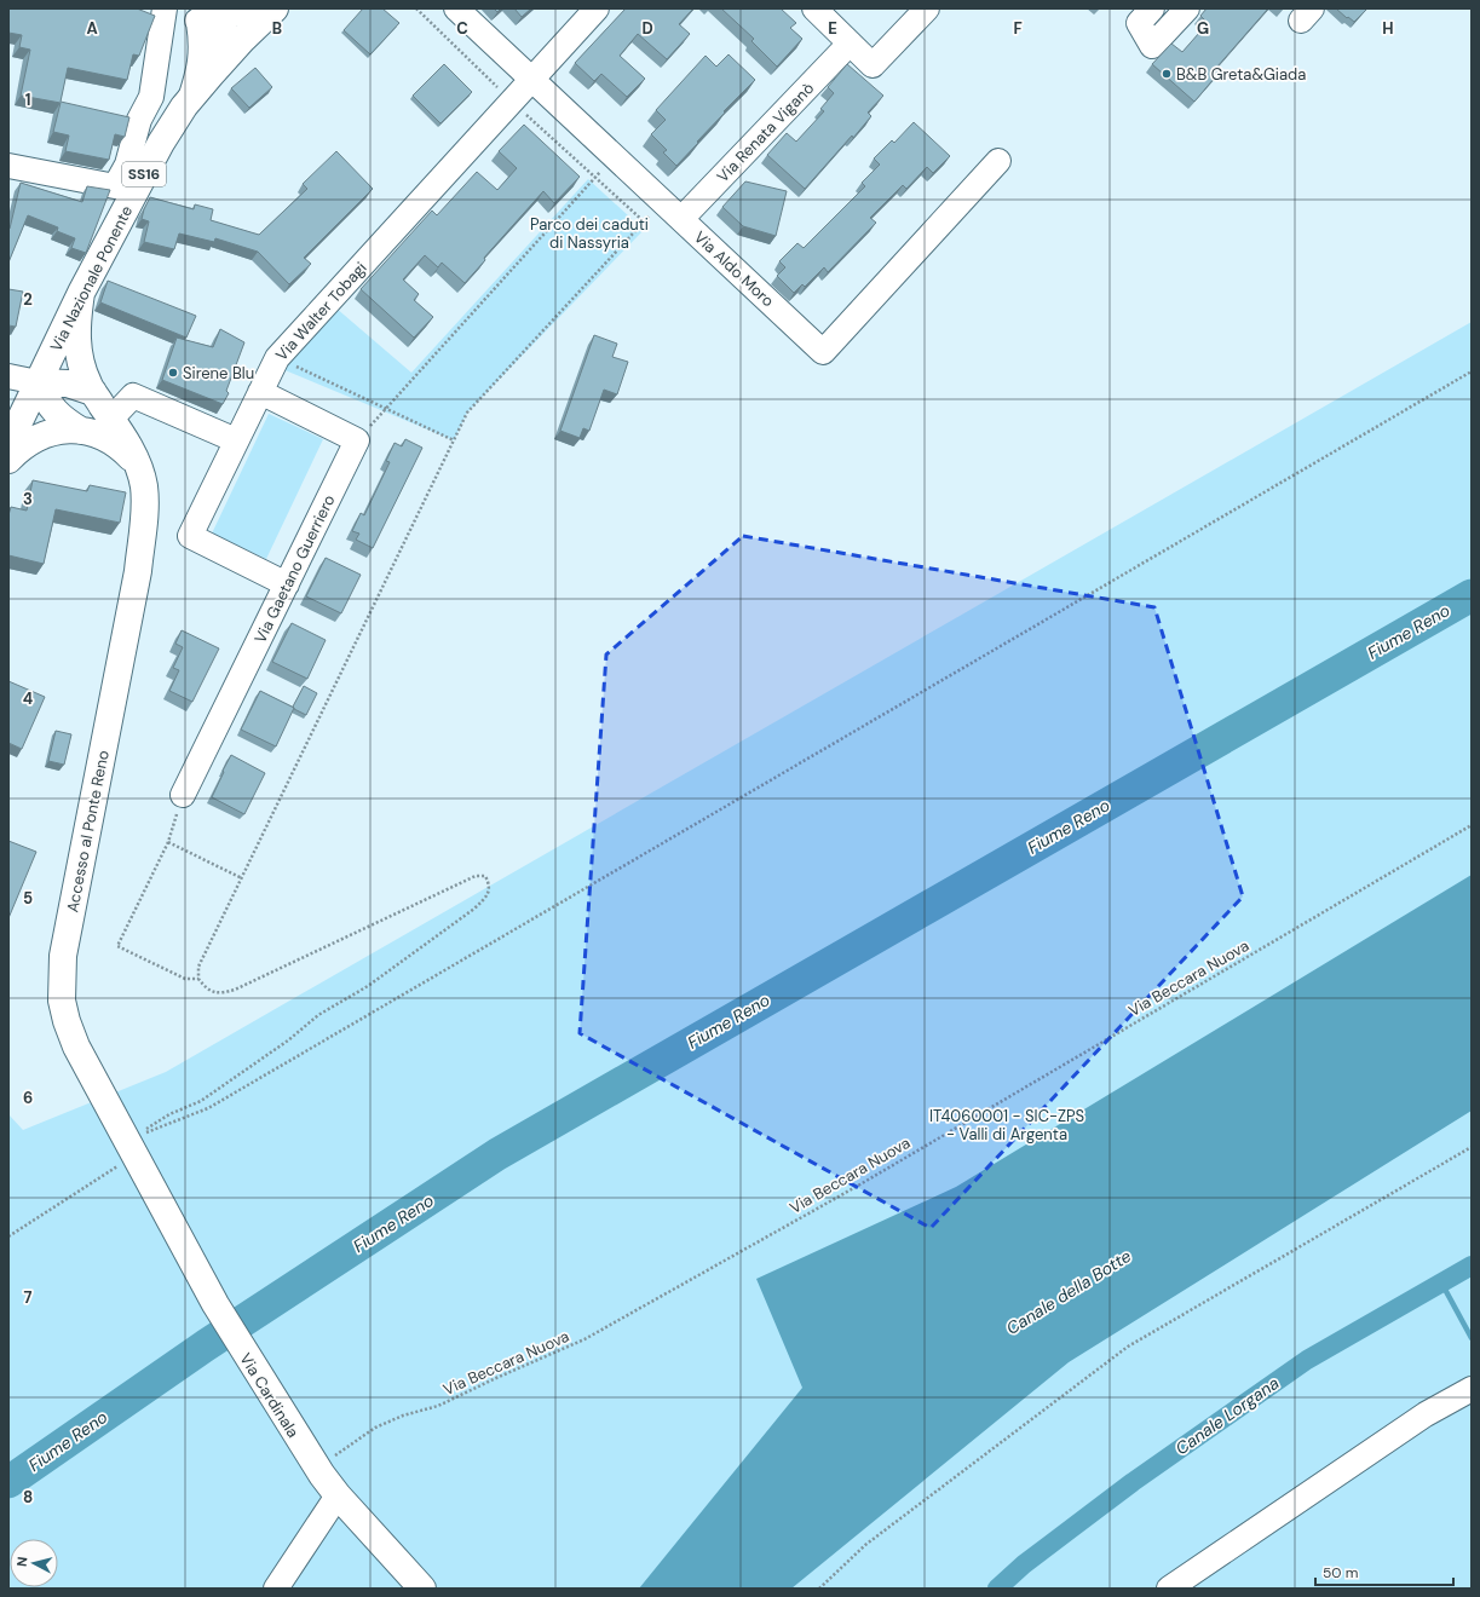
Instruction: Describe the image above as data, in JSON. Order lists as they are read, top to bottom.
{
  "streets": {
    "main road": [
      "SS16",
      "Via Nazionale Ponente",
      "Accesso al Ponte Reno",
      "Via Cardinala"
    ],
    "street": [
      "Via Renata Viganò",
      "Via Aldo Moro",
      "Via Walter Tobagi",
      "Via Gaetano Guerriero"
    ],
    "path": ["Via Beccara Nuova"]
  },
  "crossings": [
    ["Via Renata Viganò", "Via Aldo Moro"],
    ["Via Aldo Moro", "Via Walter Tobagi"],
    ["Via Nazionale Ponente", "Accesso al Ponte Reno"],
    ["Via Walter Tobagi", "Via Gaetano Guerriero"],
    ["Accesso al Ponte Reno", "Via Cardinala"]
  ],
  "water": ["Fiume Reno", "Canale della Botte", "Canale Lorgana"],
  "parks": ["Parco dei caduti di Nassyria", "IT4060001 - SIC-ZPS - Valli di Argenta"],
  "places": ["B&B Greta&Giada", "Sirene Blu"],
  "scale_bar": "50 m",
  "north": "left",
  "grid": {
    "columns": [
      "A",
      "B",
      "C",
      "D",
      "E",
      "F",
      "G",
      "H"
    ],
    "rows": [
      "1",
      "2",
      "3",
      "4",
      "5",
      "6",
      "7",
      "8"
    ]
  }
}
